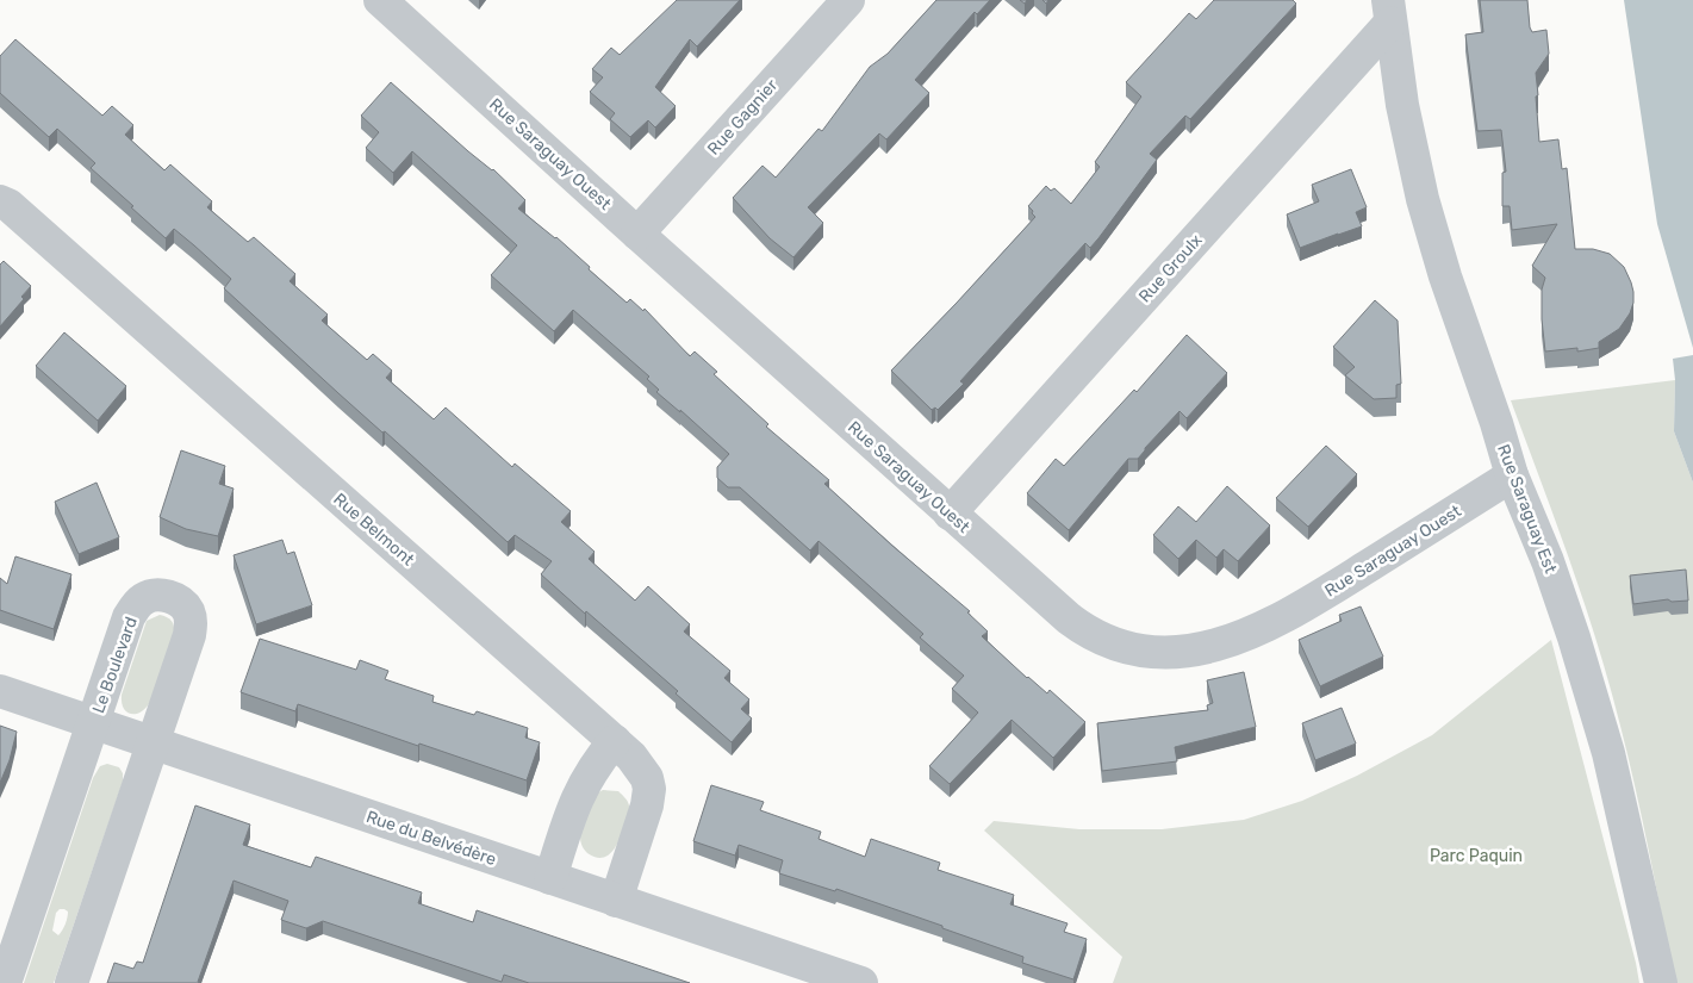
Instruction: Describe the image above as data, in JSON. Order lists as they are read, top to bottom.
{
  "streets": {
    "street": [
      "Rue Gagnier",
      "Rue Saraguay Ouest",
      "Rue Groulx",
      "Rue Saraguay Est",
      "Rue Belmont",
      "Le Boulevard",
      "Rue du Belvédère"
    ]
  },
  "crossings": [
    ["Rue Gagnier", "Rue Saraguay Ouest"],
    ["Rue Saraguay Ouest", "Rue Groulx"],
    ["Rue Saraguay Ouest", "Rue Saraguay Est"],
    ["Rue Groulx", "Rue Saraguay Est"],
    ["Rue Belmont", "Rue du Belvédère"],
    ["Le Boulevard", "Rue du Belvédère"]
  ],
  "parks": ["Parc Paquin"]
}
